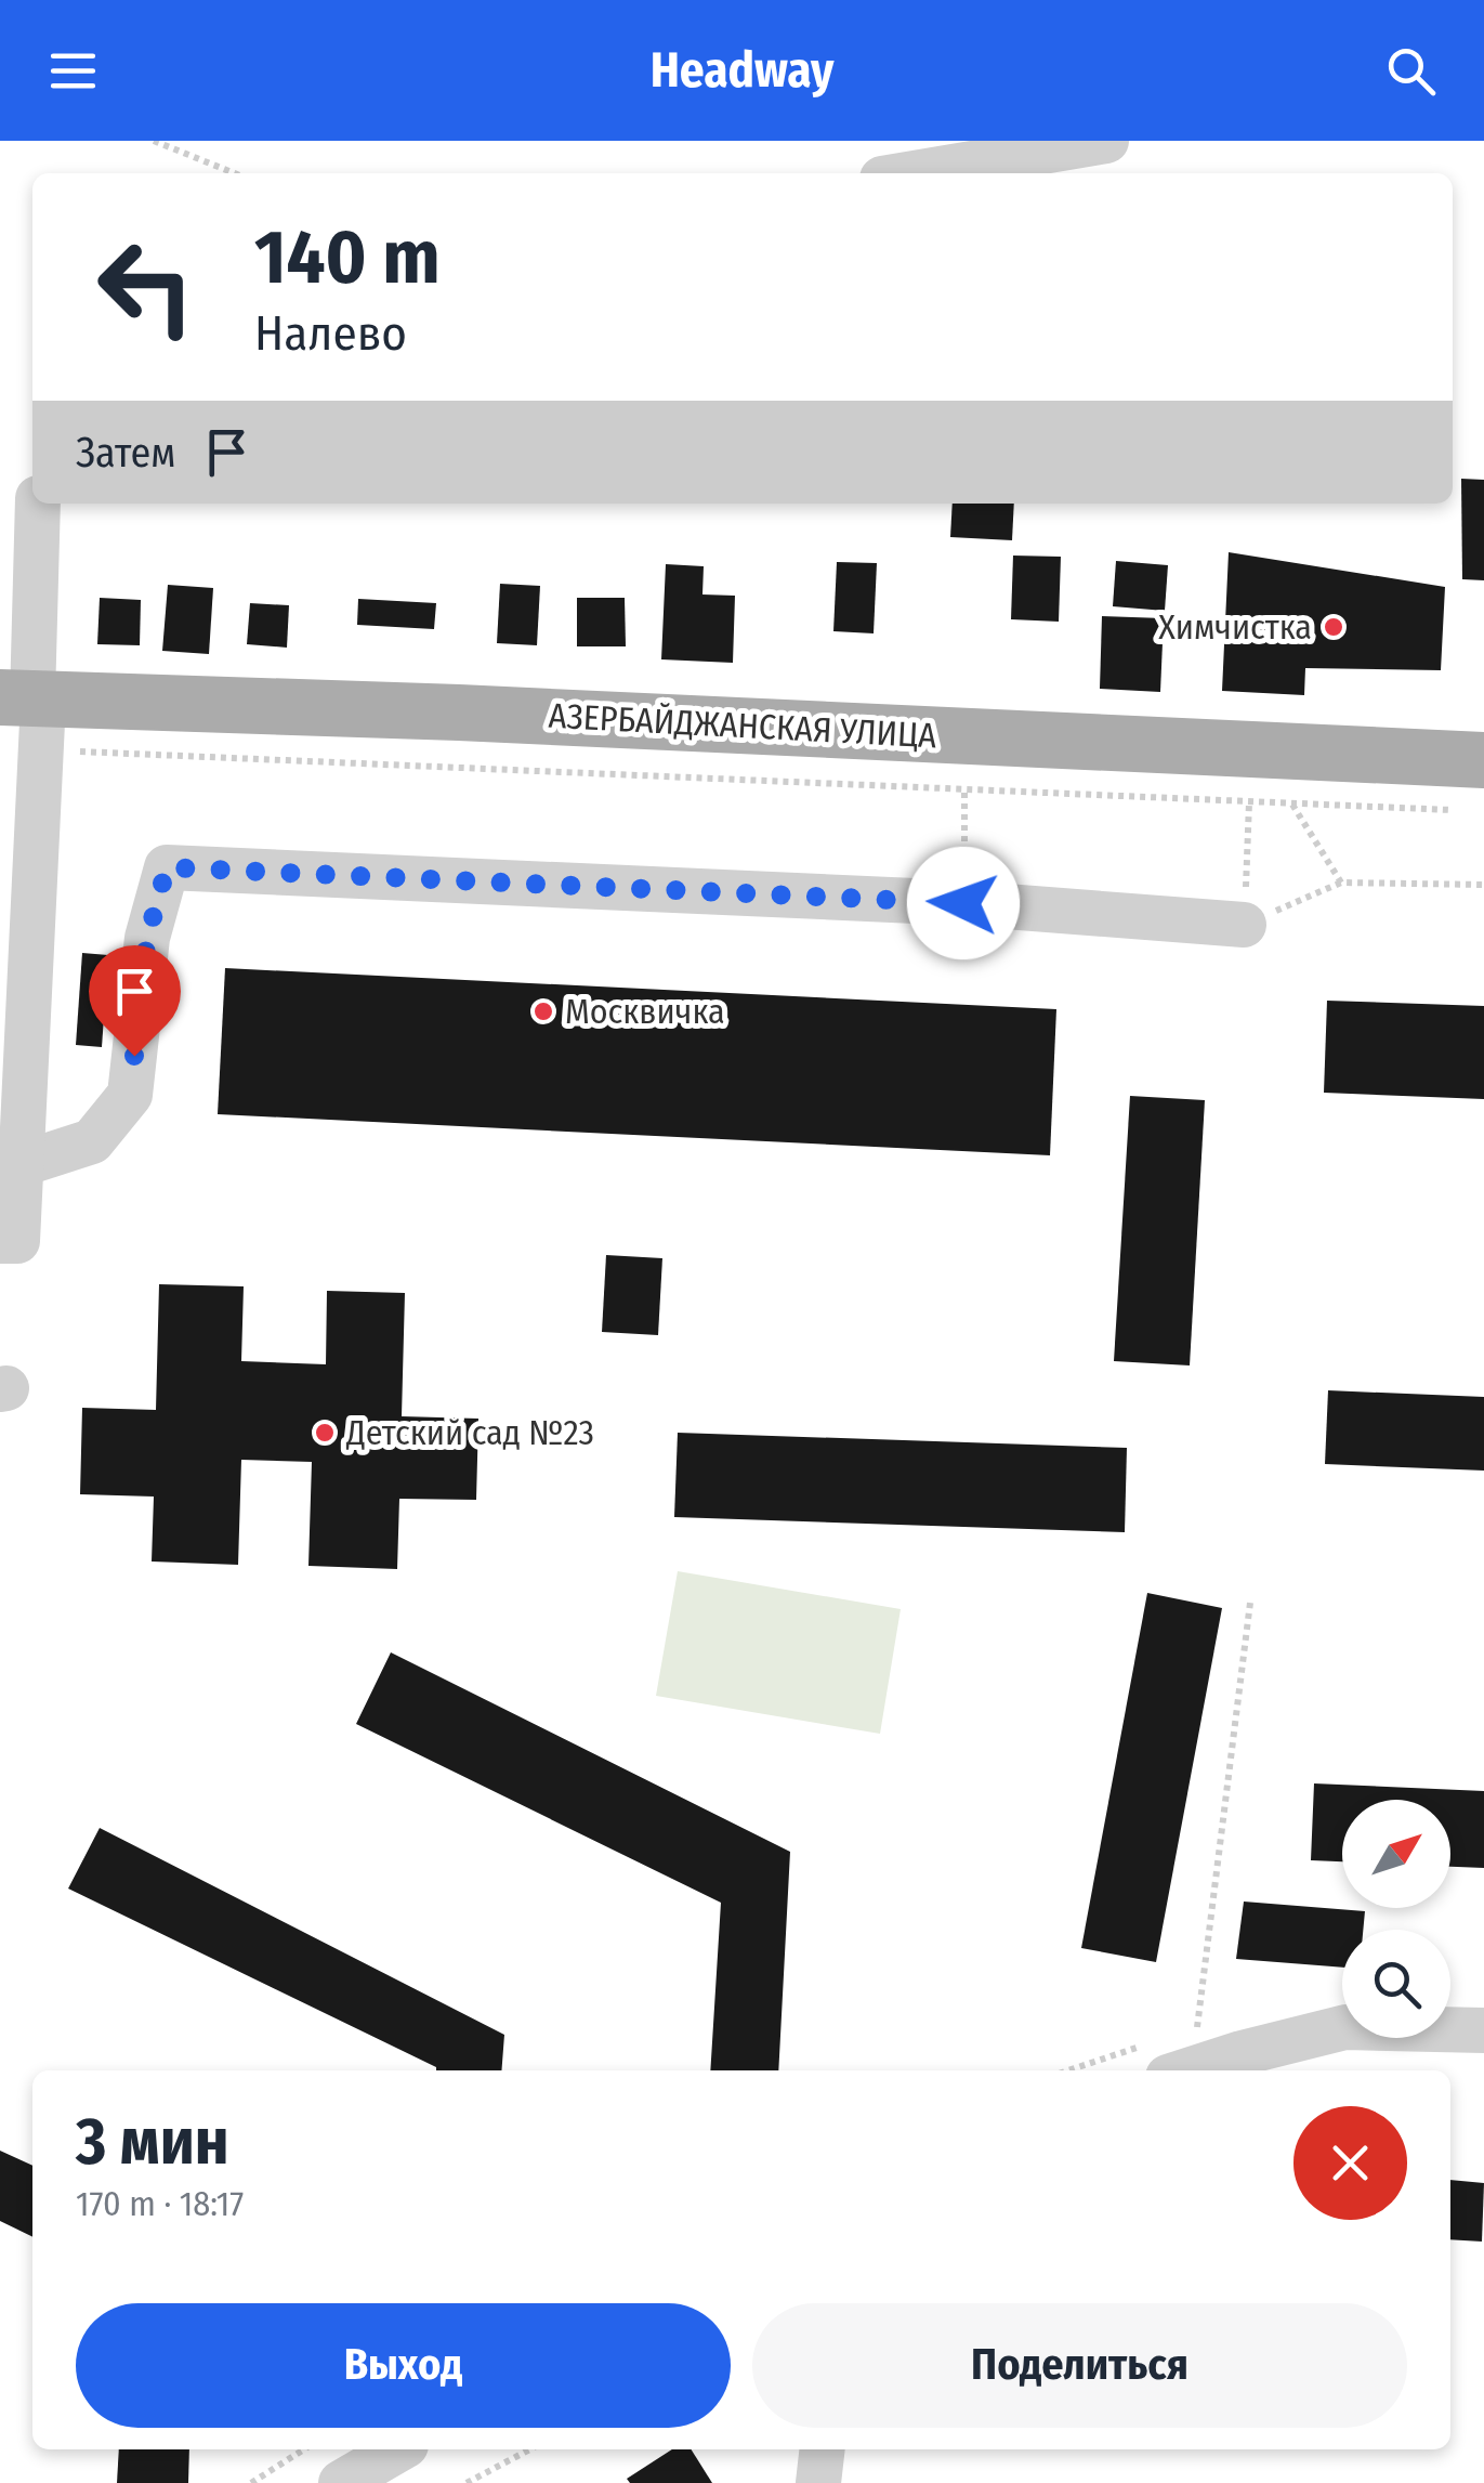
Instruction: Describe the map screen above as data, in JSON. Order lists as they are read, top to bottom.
{
  "streets": {
    "main road": ["АЗЕРБАЙДЖАНСКАЯ УЛИЦА"]
  },
  "places": ["Химчистка", "Москвичка", "Детский сад №23"],
  "north": "top right",
  "page": {
    "header": "Headway",
    "turn": ["140 m", "Налево"],
    "then": "Затем",
    "heading": ["3 мин", "170 m · 18:17"],
    "buttons": ["Выход", "Поделиться"]
  }
}
